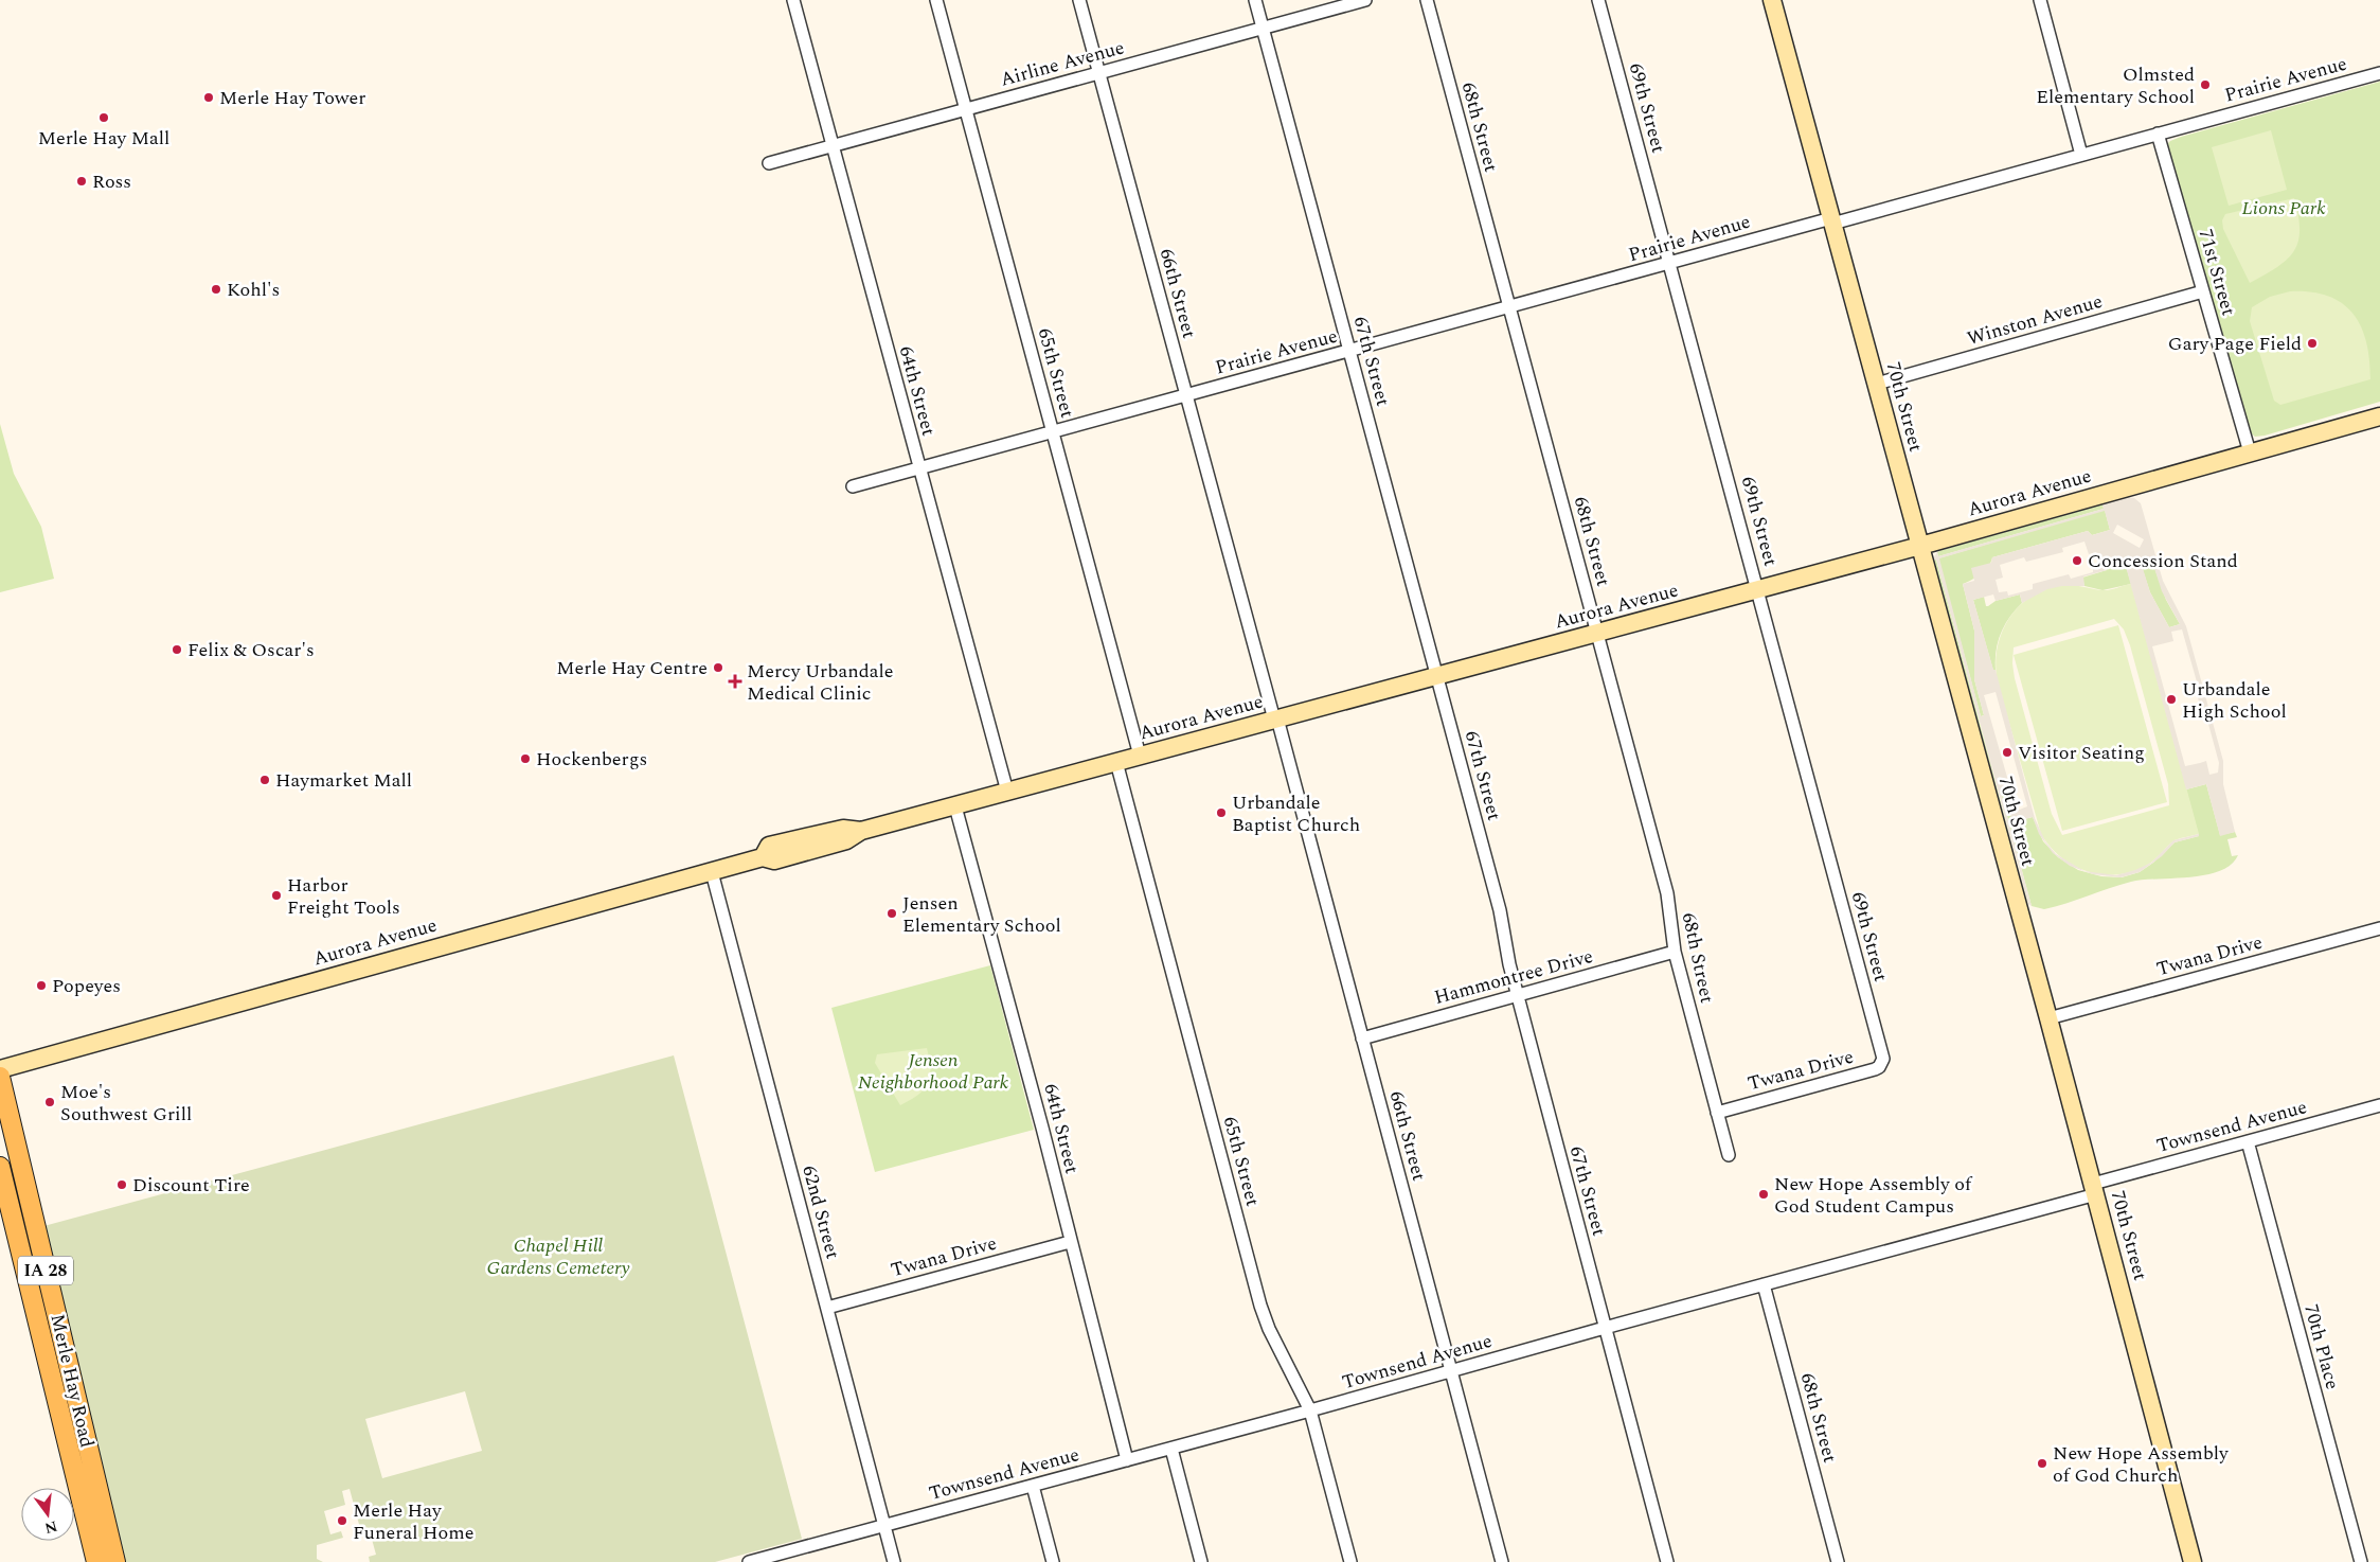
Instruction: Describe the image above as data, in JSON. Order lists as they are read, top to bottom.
{
  "streets": {
    "main road": ["IA 28", "Merle Hay Road"],
    "street": [
      "Airline Avenue",
      "Prairie Avenue",
      "69th Street",
      "68th Street",
      "71st Street",
      "66th Street",
      "Winston Avenue",
      "67th Street",
      "65th Street",
      "64th Street",
      "70th Street",
      "Aurora Avenue",
      "Twana Drive",
      "Hammontree Drive",
      "Townsend Avenue",
      "62nd Street",
      "70th Place"
    ]
  },
  "crossings": [
    ["Airline Avenue", "66th Street"],
    ["Airline Avenue", "67th Street"],
    ["Airline Avenue", "65th Street"],
    ["Airline Avenue", "64th Street"],
    ["Prairie Avenue", "69th Street"],
    ["Prairie Avenue", "68th Street"],
    ["Prairie Avenue", "71st Street"],
    ["Prairie Avenue", "66th Street"],
    ["Prairie Avenue", "67th Street"],
    ["Prairie Avenue", "65th Street"],
    ["Prairie Avenue", "64th Street"],
    ["Prairie Avenue", "70th Street"],
    ["69th Street", "Aurora Avenue"],
    ["69th Street", "Twana Drive"],
    ["68th Street", "Aurora Avenue"],
    ["68th Street", "Twana Drive"],
    ["68th Street", "Hammontree Drive"],
    ["68th Street", "Townsend Avenue"],
    ["71st Street", "Winston Avenue"],
    ["71st Street", "Aurora Avenue"],
    ["66th Street", "Aurora Avenue"],
    ["66th Street", "Hammontree Drive"],
    ["66th Street", "Townsend Avenue"],
    ["Winston Avenue", "70th Street"],
    ["67th Street", "Aurora Avenue"],
    ["67th Street", "Hammontree Drive"],
    ["67th Street", "Townsend Avenue"],
    ["65th Street", "Aurora Avenue"],
    ["65th Street", "Townsend Avenue"],
    ["64th Street", "Aurora Avenue"],
    ["64th Street", "Twana Drive"],
    ["64th Street", "Townsend Avenue"],
    ["70th Street", "Aurora Avenue"],
    ["70th Street", "Twana Drive"],
    ["70th Street", "Townsend Avenue"],
    ["Aurora Avenue", "62nd Street"],
    ["Twana Drive", "62nd Street"],
    ["Townsend Avenue", "62nd Street"],
    ["Townsend Avenue", "70th Place"]
  ],
  "parks": ["Lions Park", "Jensen Neighborhood Park", "Chapel Hill Gardens Cemetery"],
  "places": {
    "other": [
      "Olmsted Elementary School",
      "Merle Hay Tower",
      "Merle Hay Mall",
      "Ross",
      "Kohl's",
      "Gary Page Field",
      "Concession Stand",
      "Felix & Oscar's",
      "Merle Hay Centre",
      "Urbandale High School",
      "Visitor Seating",
      "Hockenbergs",
      "Haymarket Mall",
      "Urbandale Baptist Church",
      "Harbor Freight Tools",
      "Jensen Elementary School",
      "Popeyes",
      "Moe's Southwest Grill",
      "Discount Tire",
      "New Hope Assembly of God Student Campus",
      "New Hope Assembly of God Church",
      "Merle Hay Funeral Home"
    ],
    "health": ["Mercy Urbandale Medical Clinic"]
  },
  "north": "bottom"
}
